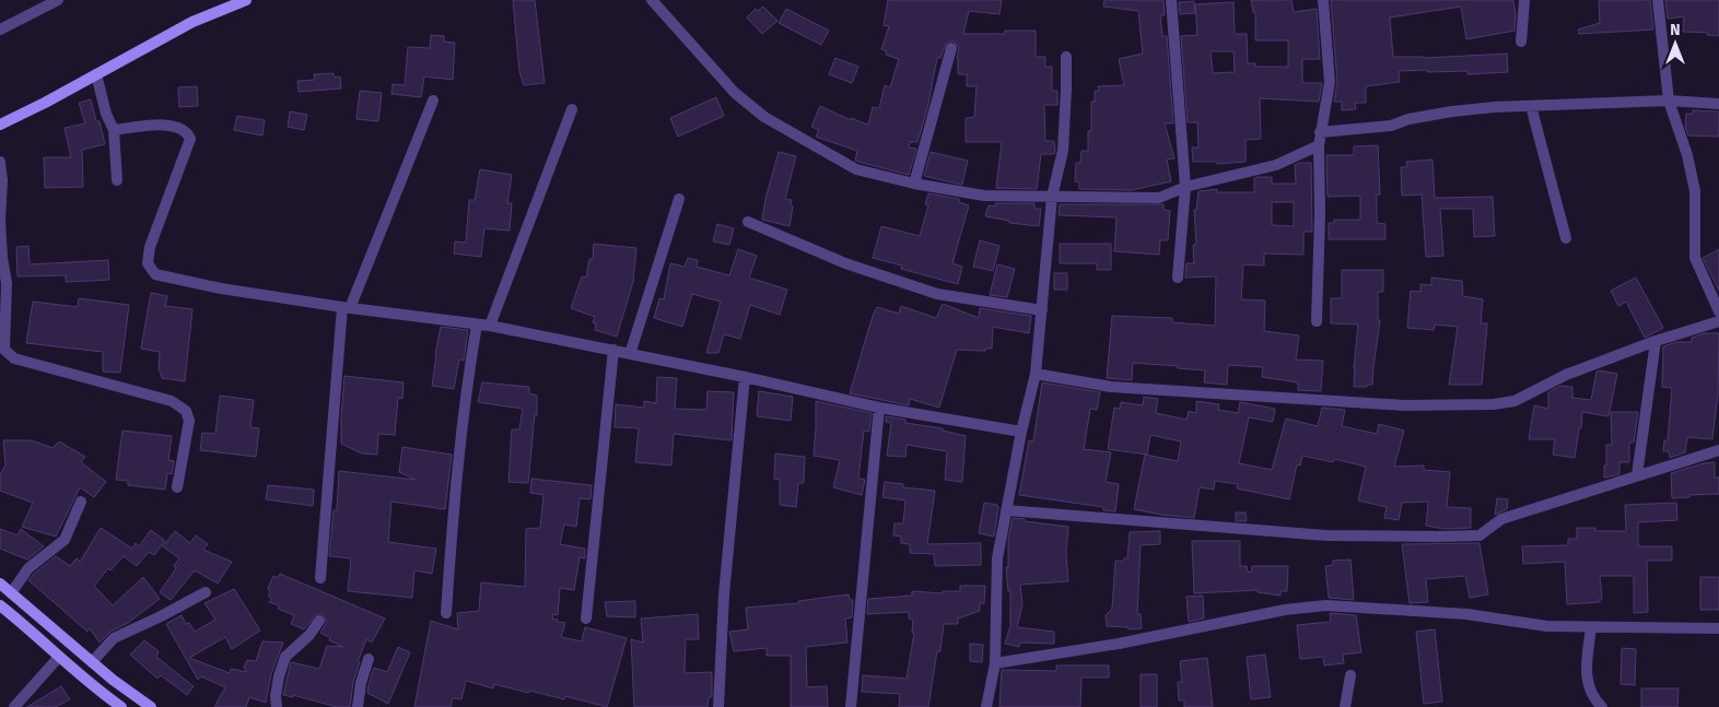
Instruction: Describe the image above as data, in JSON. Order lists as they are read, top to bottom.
{
  "north": "top"
}
